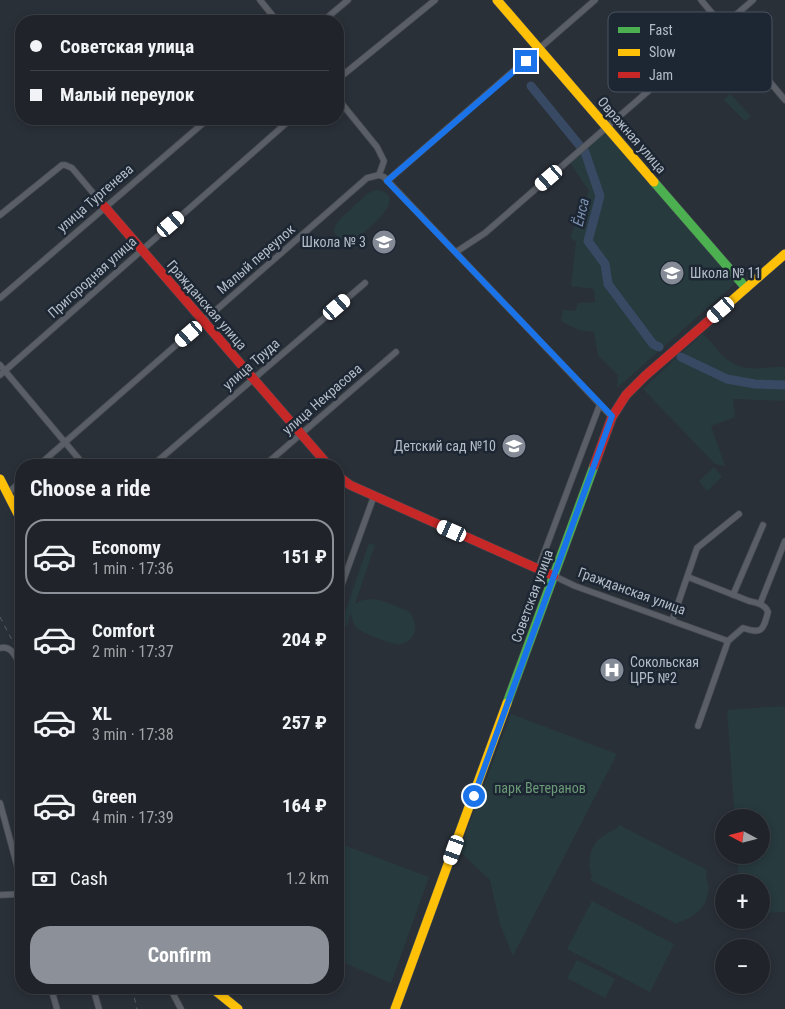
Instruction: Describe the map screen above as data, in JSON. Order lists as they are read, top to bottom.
{
  "streets": {
    "street": [
      "Овражная улица",
      "улица Тургенева",
      "Малый переулок",
      "Пригородная улица",
      "Гражданская улица",
      "улица Труда",
      "улица Некрасова",
      "Советская улица"
    ]
  },
  "crossings": [
    ["Овражная улица", "Советская улица"],
    ["улица Тургенева", "Гражданская улица"],
    ["Малый переулок", "Гражданская улица"],
    ["Пригородная улица", "Гражданская улица"],
    ["Гражданская улица", "улица Труда"],
    ["Гражданская улица", "улица Некрасова"],
    ["Гражданская улица", "Советская улица"]
  ],
  "water": ["Ёнса"],
  "parks": ["парк Ветеранов"],
  "places": {
    "school or university": ["Школа № 3", "Школа № 11", "Детский сад №10"],
    "hospital": ["Сокольская ЦРБ №2"]
  },
  "legend": ["Fast", "Slow", "Jam"],
  "north": "left",
  "page": {
    "banner": ["Советская улица", "Малый переулок"],
    "heading": "Choose a ride",
    "list": [
      {
        "name": "Economy",
        "note": "1 min · 17:36",
        "value": "151 ₽"
      },
      {
        "name": "Comfort",
        "note": "2 min · 17:37",
        "value": "204 ₽"
      },
      {
        "name": "XL",
        "note": "3 min · 17:38",
        "value": "257 ₽"
      },
      {
        "name": "Green",
        "note": "4 min · 17:39",
        "value": "164 ₽"
      }
    ],
    "map_buttons": ["+", "−"],
    "pay": ["Cash", "1.2 km"],
    "buttons": "Confirm"
  }
}
